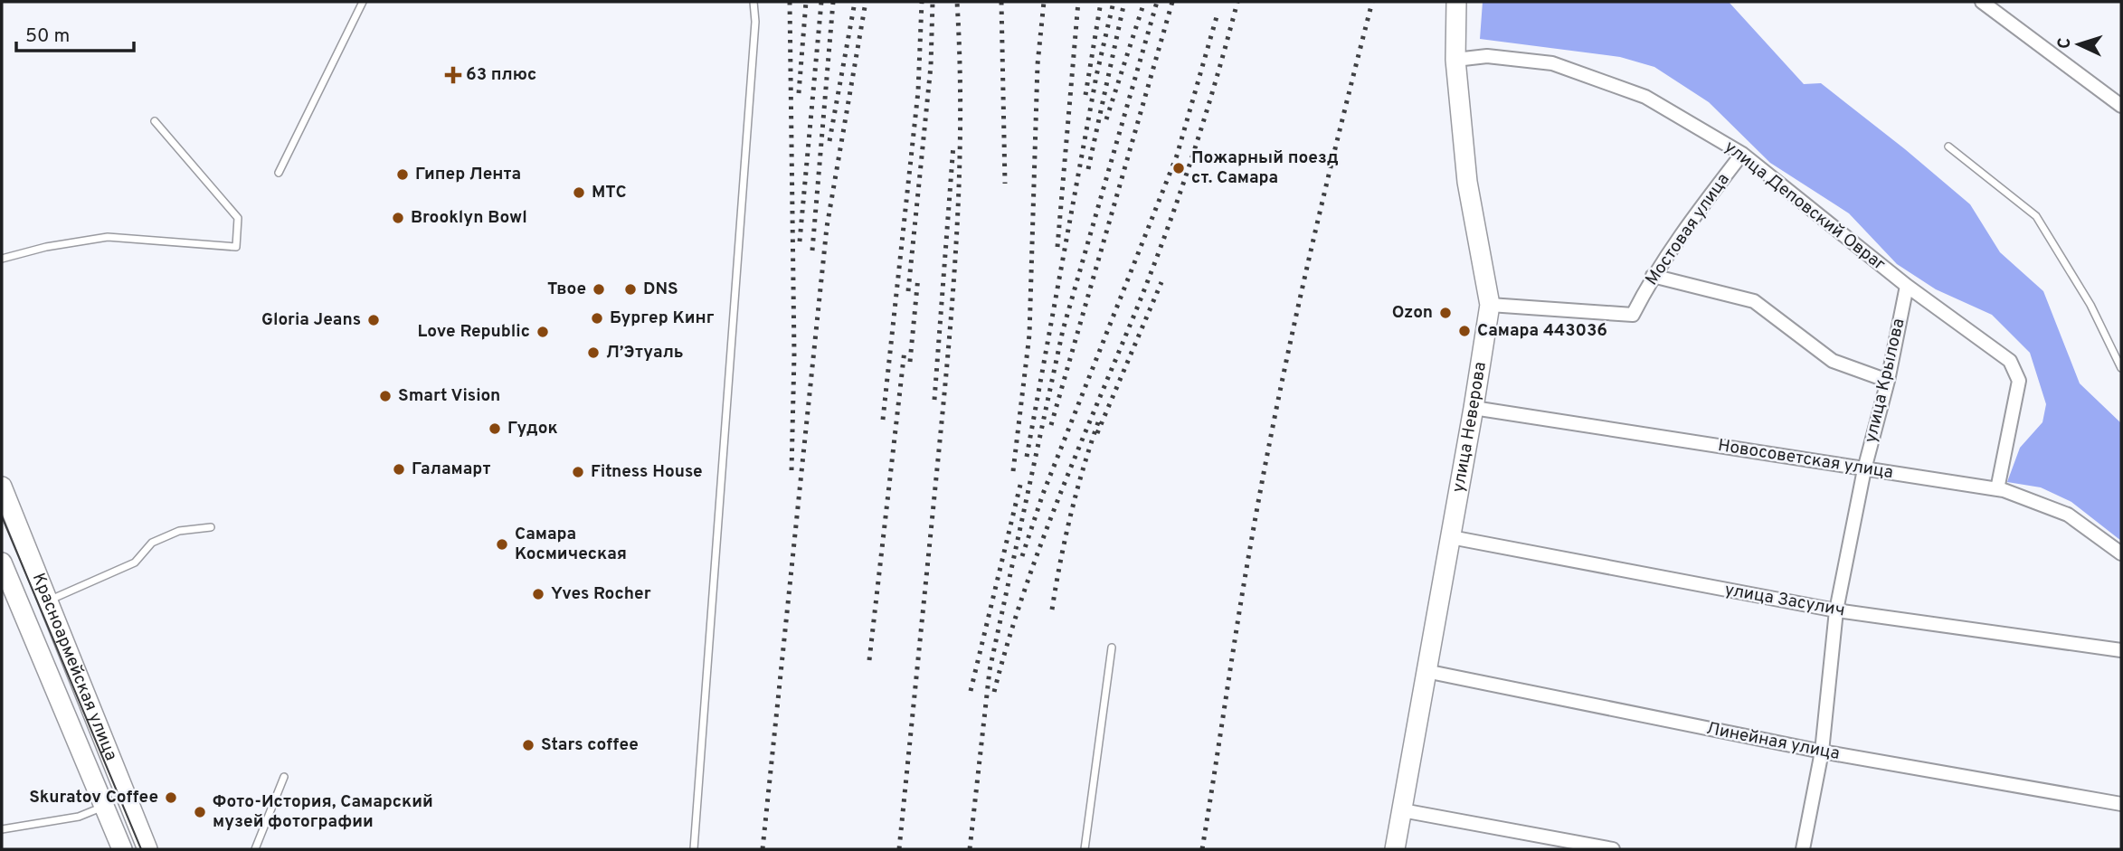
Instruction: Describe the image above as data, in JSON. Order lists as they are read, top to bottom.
{
  "streets": {
    "street": [
      "улица Деповский Овраг",
      "Мостовая улица",
      "улица Крылова",
      "улица Неверова",
      "Новосоветская улица",
      "улица Засулич",
      "Красноармейская улица",
      "Линейная улица"
    ]
  },
  "crossings": [
    ["улица Деповский Овраг", "Мостовая улица"],
    ["улица Деповский Овраг", "улица Крылова"],
    ["улица Деповский Овраг", "улица Неверова"],
    ["улица Деповский Овраг", "Новосоветская улица"],
    ["Мостовая улица", "улица Неверова"],
    ["улица Крылова", "Новосоветская улица"],
    ["улица Крылова", "улица Засулич"],
    ["улица Крылова", "Линейная улица"],
    ["улица Неверова", "Новосоветская улица"],
    ["улица Неверова", "улица Засулич"],
    ["улица Неверова", "Линейная улица"]
  ],
  "places": {
    "health": ["63 плюс"],
    "other": [
      "Пожарный поезд ст. Самара",
      "Гипер Лента",
      "МТС",
      "Brooklyn Bowl",
      "Твое",
      "DNS",
      "Ozon",
      "Бургер Кинг",
      "Gloria Jeans",
      "Самара 443036",
      "Love Republic",
      "Л’Этуаль",
      "Smart Vision",
      "Гудок",
      "Галамарт",
      "Fitness House",
      "Самара Космическая",
      "Yves Rocher",
      "Stars coffee",
      "Skuratov Coffee",
      "Фото-История, Самарский музей фотографии"
    ]
  },
  "scale_bar": "50 m",
  "north": "left"
}
